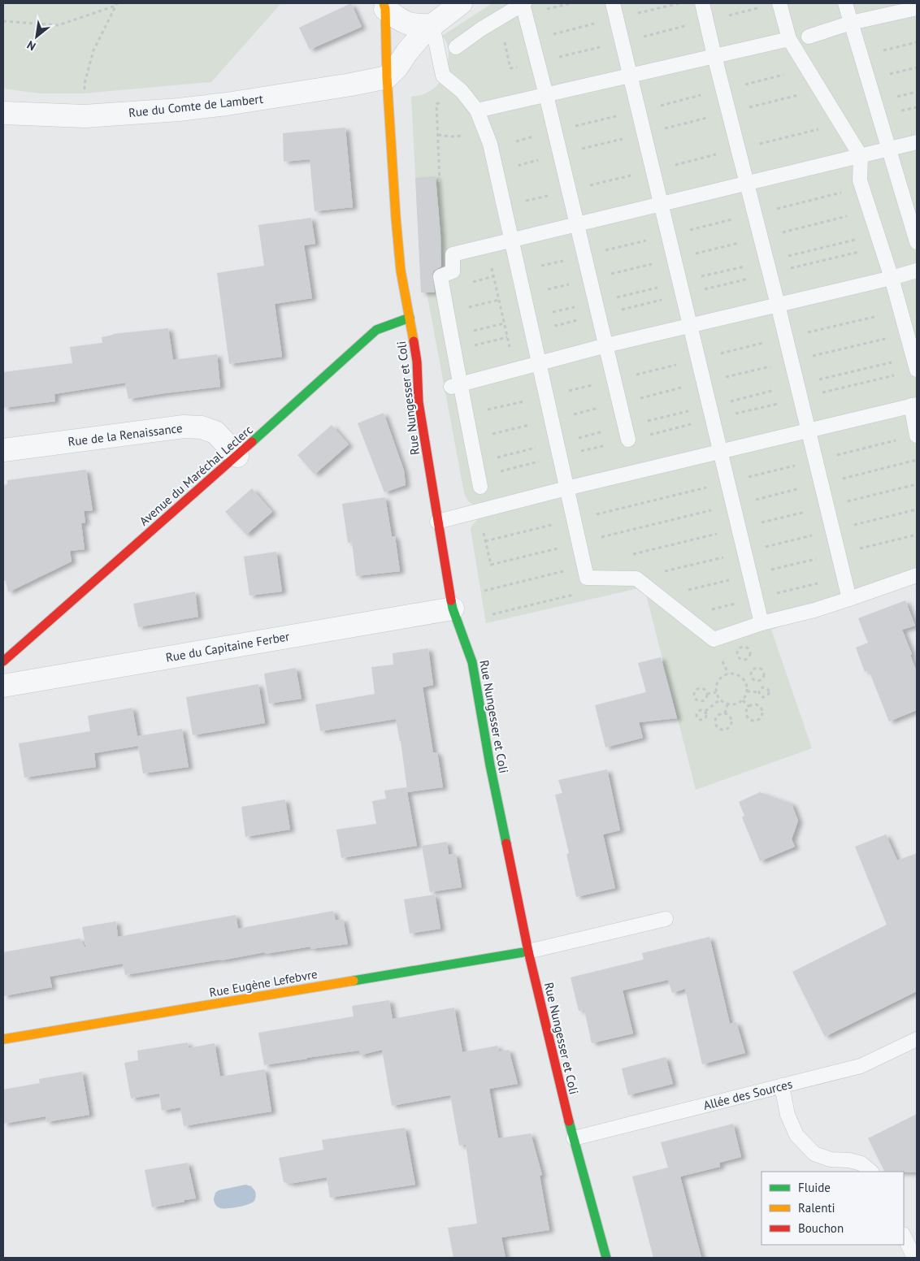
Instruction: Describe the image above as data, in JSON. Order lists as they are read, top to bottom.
{
  "streets": {
    "street": [
      "Rue du Comte de Lambert",
      "Rue Nungesser et Coli",
      "Rue de la Renaissance",
      "Avenue du Maréchal Leclerc",
      "Rue du Capitaine Ferber",
      "Rue Eugène Lefebvre"
    ],
    "lane": ["Allée des Sources"]
  },
  "crossings": [
    ["Rue du Comte de Lambert", "Rue Nungesser et Coli"],
    ["Rue Nungesser et Coli", "Avenue du Maréchal Leclerc"],
    ["Rue Nungesser et Coli", "Rue du Capitaine Ferber"],
    ["Rue Nungesser et Coli", "Rue Eugène Lefebvre"],
    ["Rue Nungesser et Coli", "Allée des Sources"],
    ["Rue de la Renaissance", "Avenue du Maréchal Leclerc"]
  ],
  "legend": ["Fluide", "Ralenti", "Bouchon"],
  "north": "bottom left"
}
